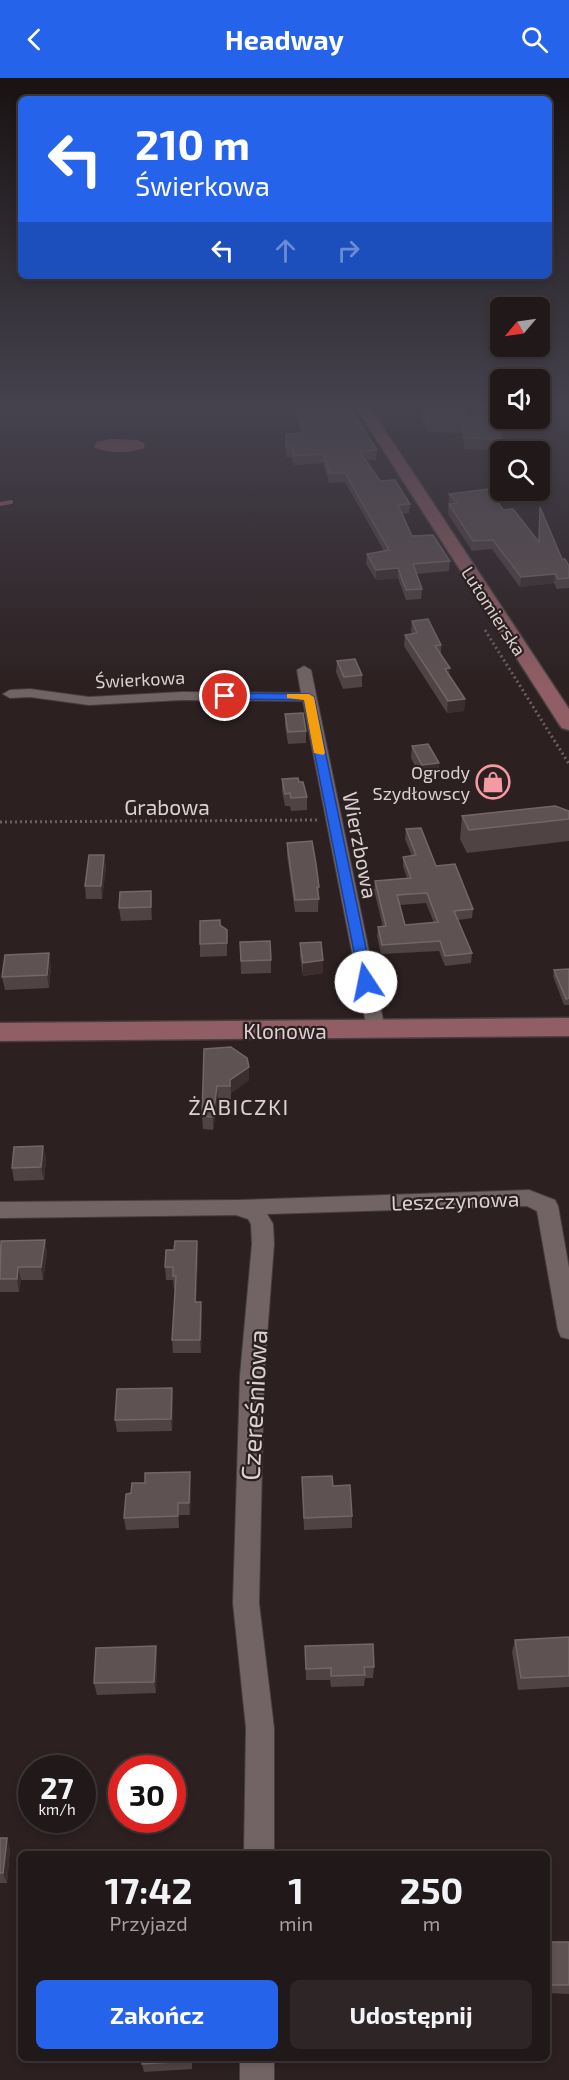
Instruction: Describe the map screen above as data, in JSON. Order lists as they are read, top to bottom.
{
  "streets": {
    "main road": ["Lutomierska", "Klonowa"],
    "street": [
      "Świerkowa",
      "Wierzbowa",
      "Leszczynowa",
      "Czereśniowa"
    ],
    "path": ["Grabowa"]
  },
  "crossings": [
    ["Świerkowa", "Wierzbowa"],
    ["Grabowa", "Wierzbowa"],
    ["Wierzbowa", "Klonowa"],
    ["Leszczynowa", "Czereśniowa"]
  ],
  "districts": ["ŻABICZKI"],
  "places": {
    "shop": ["Ogrody Szydłowscy"]
  },
  "north": "bottom left",
  "page": {
    "header": "Headway",
    "turn": ["210 m", "Świerkowa"],
    "speed": "27 km/h",
    "limit": "30",
    "eta": [
      "17:42",
      "Przyjazd",
      "1",
      "min",
      "250",
      "m"
    ],
    "buttons": ["Zakończ", "Udostępnij"]
  }
}
